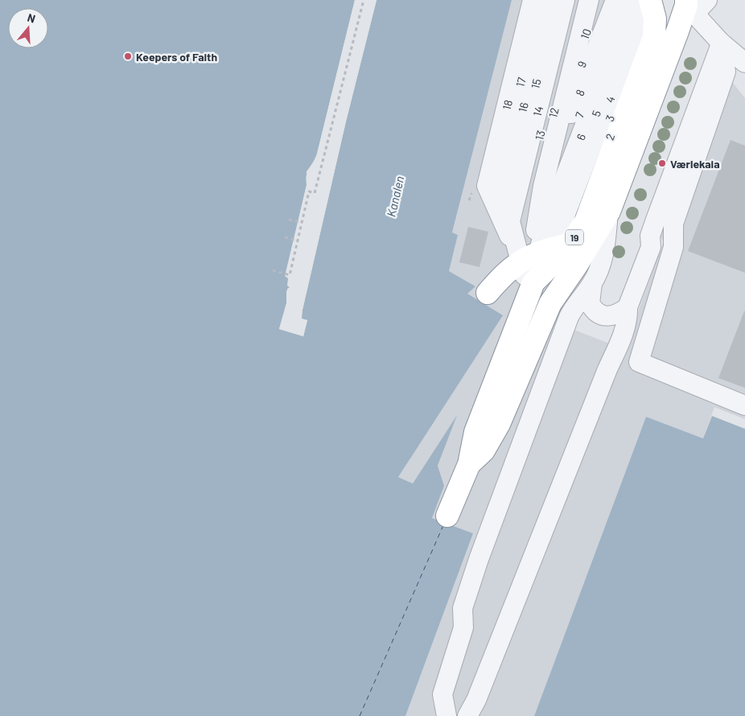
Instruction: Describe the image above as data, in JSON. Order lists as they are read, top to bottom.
{
  "streets": {
    "highway": ["19"],
    "street": [
      "10",
      "9",
      "17",
      "15",
      "8",
      "18",
      "16",
      "14",
      "12",
      "7",
      "3",
      "6"
    ]
  },
  "crossings": [
    ["10", "9"],
    ["10", "12"],
    ["17", "15"],
    ["17", "18"],
    ["17", "16"],
    ["15", "18"],
    ["15", "16"],
    ["18", "16"],
    ["14", "12"],
    ["14", "7"],
    ["14", "3"],
    ["14", "6"],
    ["14", "19"],
    ["12", "7"],
    ["12", "3"],
    ["12", "6"],
    ["12", "19"],
    ["7", "3"],
    ["7", "6"],
    ["7", "19"],
    ["3", "6"],
    ["3", "19"],
    ["6", "19"]
  ],
  "water": ["Kanalen"],
  "places": ["Keepers of Faith", "Værlekaia"],
  "north": "top"
}
